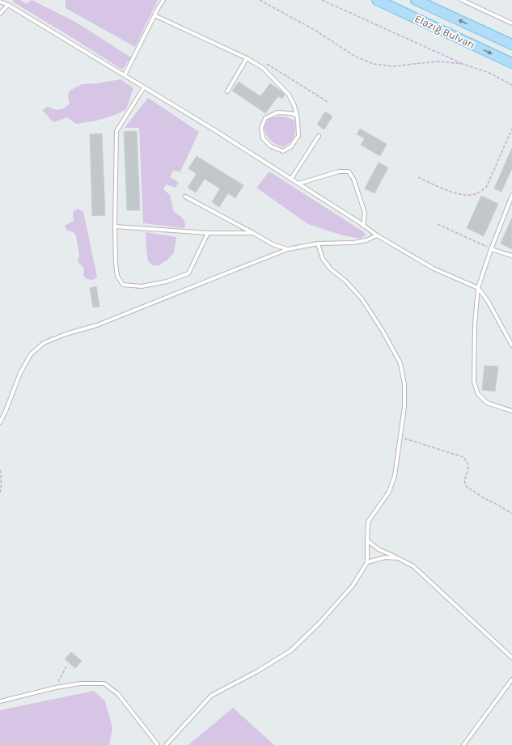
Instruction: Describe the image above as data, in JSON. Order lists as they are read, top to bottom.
{
  "streets": {
    "main road": ["Elazığ Bulvarı"]
  }
}
